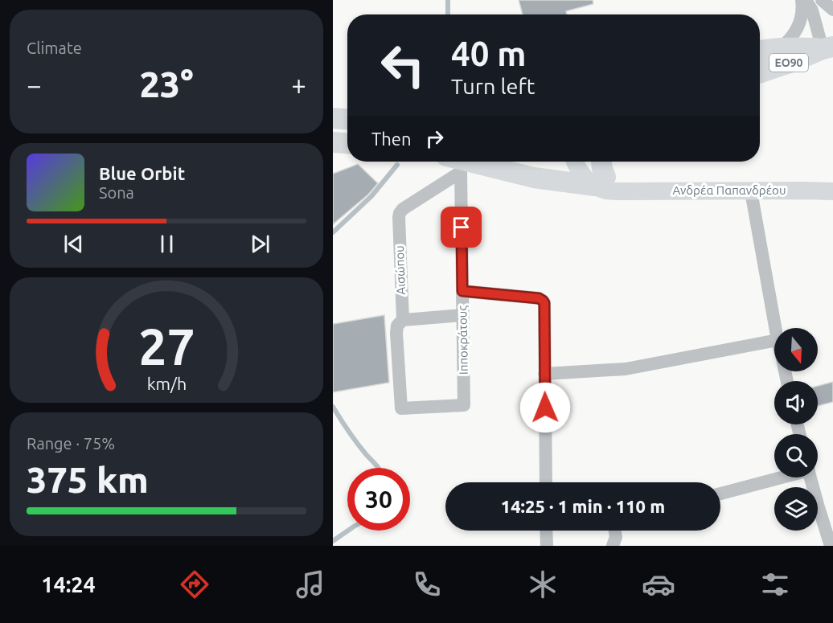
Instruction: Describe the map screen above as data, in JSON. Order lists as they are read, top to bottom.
{
  "streets": {
    "main road": ["ΕΟ90", "Ανδρέα Παπανδρέου"],
    "street": ["Αισώπου", "Ιπποκράτους"]
  },
  "crossings": [
    ["Αισώπου", "Ιπποκράτους"]
  ],
  "north": "bottom",
  "page": {
    "tile": [
      "Climate",
      ["Range · 75%", "375 km"]
    ],
    "turn": ["40 m", "Turn left"],
    "heat": ["−", "23°", "+"],
    "then": "Then",
    "song": ["Blue Orbit", "Sona"],
    "limit": "30",
    "trip": "14:25 · 1 min · 110 m",
    "tabs": "14:24",
    "gauge": ["27", "km/h"]
  }
}
